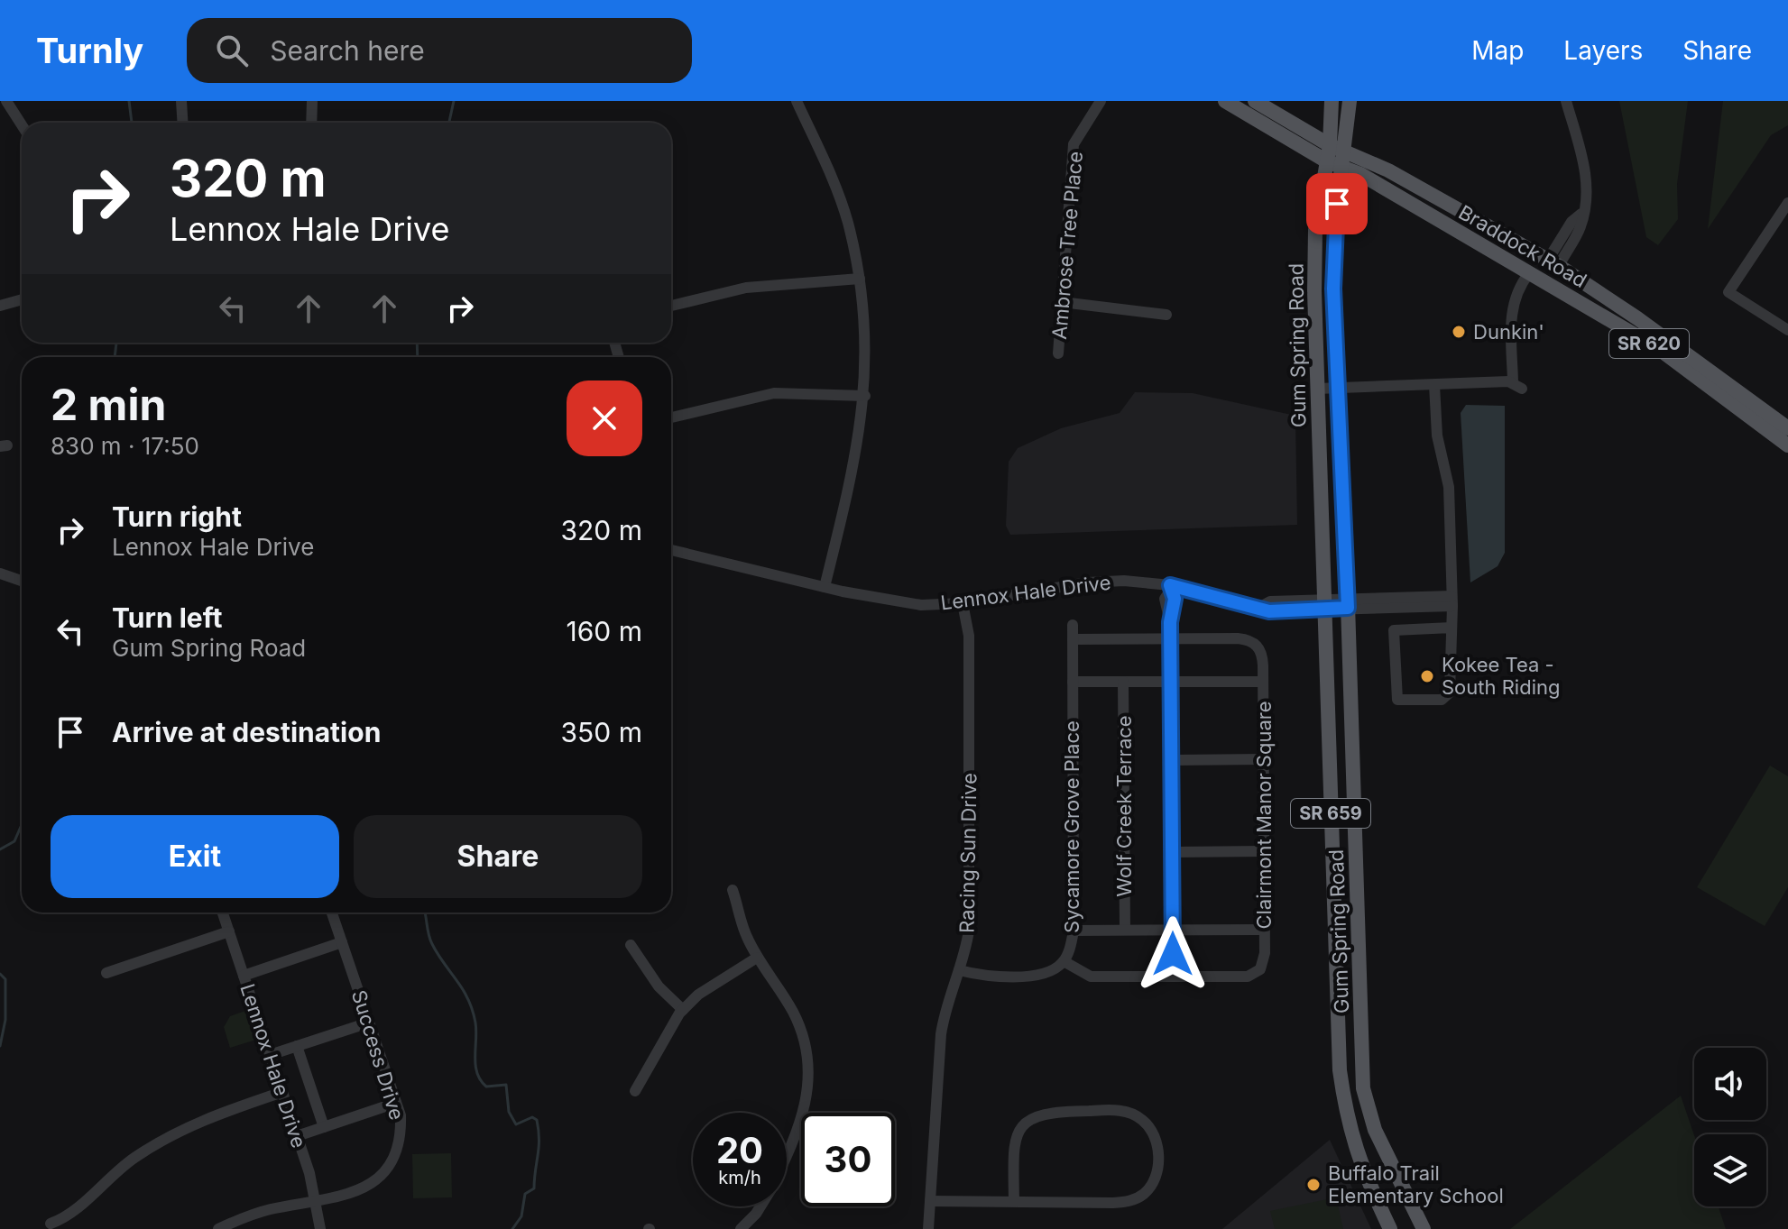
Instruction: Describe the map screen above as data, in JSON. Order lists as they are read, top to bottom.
{
  "streets": {
    "main road": [
      "Braddock Road",
      "SR 620",
      "Gum Spring Road",
      "SR 659"
    ],
    "street": [
      "Ambrose Tree Place",
      "Lennox Hale Drive",
      "Wolf Creek Terrace",
      "Clairmont Manor Square",
      "Sycamore Grove Place",
      "Racing Sun Drive",
      "Success Drive"
    ]
  },
  "crossings": [
    ["Braddock Road", "Gum Spring Road"],
    ["Gum Spring Road", "Lennox Hale Drive"],
    ["Lennox Hale Drive", "Racing Sun Drive"],
    ["Lennox Hale Drive", "Success Drive"],
    ["Clairmont Manor Square", "Sycamore Grove Place"],
    ["Sycamore Grove Place", "Racing Sun Drive"]
  ],
  "places": ["Dunkin'", "Kokee Tea - South Riding", "Buffalo Trail Elementary School"],
  "page": {
    "header": "Turnly",
    "search": "Search here",
    "nav": ["Map", "Layers", "Share"],
    "turn": ["320 m", "Lennox Hale Drive"],
    "heading": ["2 min", "830 m · 17:50"],
    "list": [
      {
        "name": "Turn right",
        "note": "Lennox Hale Drive",
        "value": "320 m"
      },
      {
        "name": "Turn left",
        "note": "Gum Spring Road",
        "value": "160 m"
      },
      {
        "name": "Arrive at destination",
        "value": "350 m"
      }
    ],
    "buttons": ["Exit", "Share"],
    "speed": "20 km/h",
    "limit": "30"
  }
}
